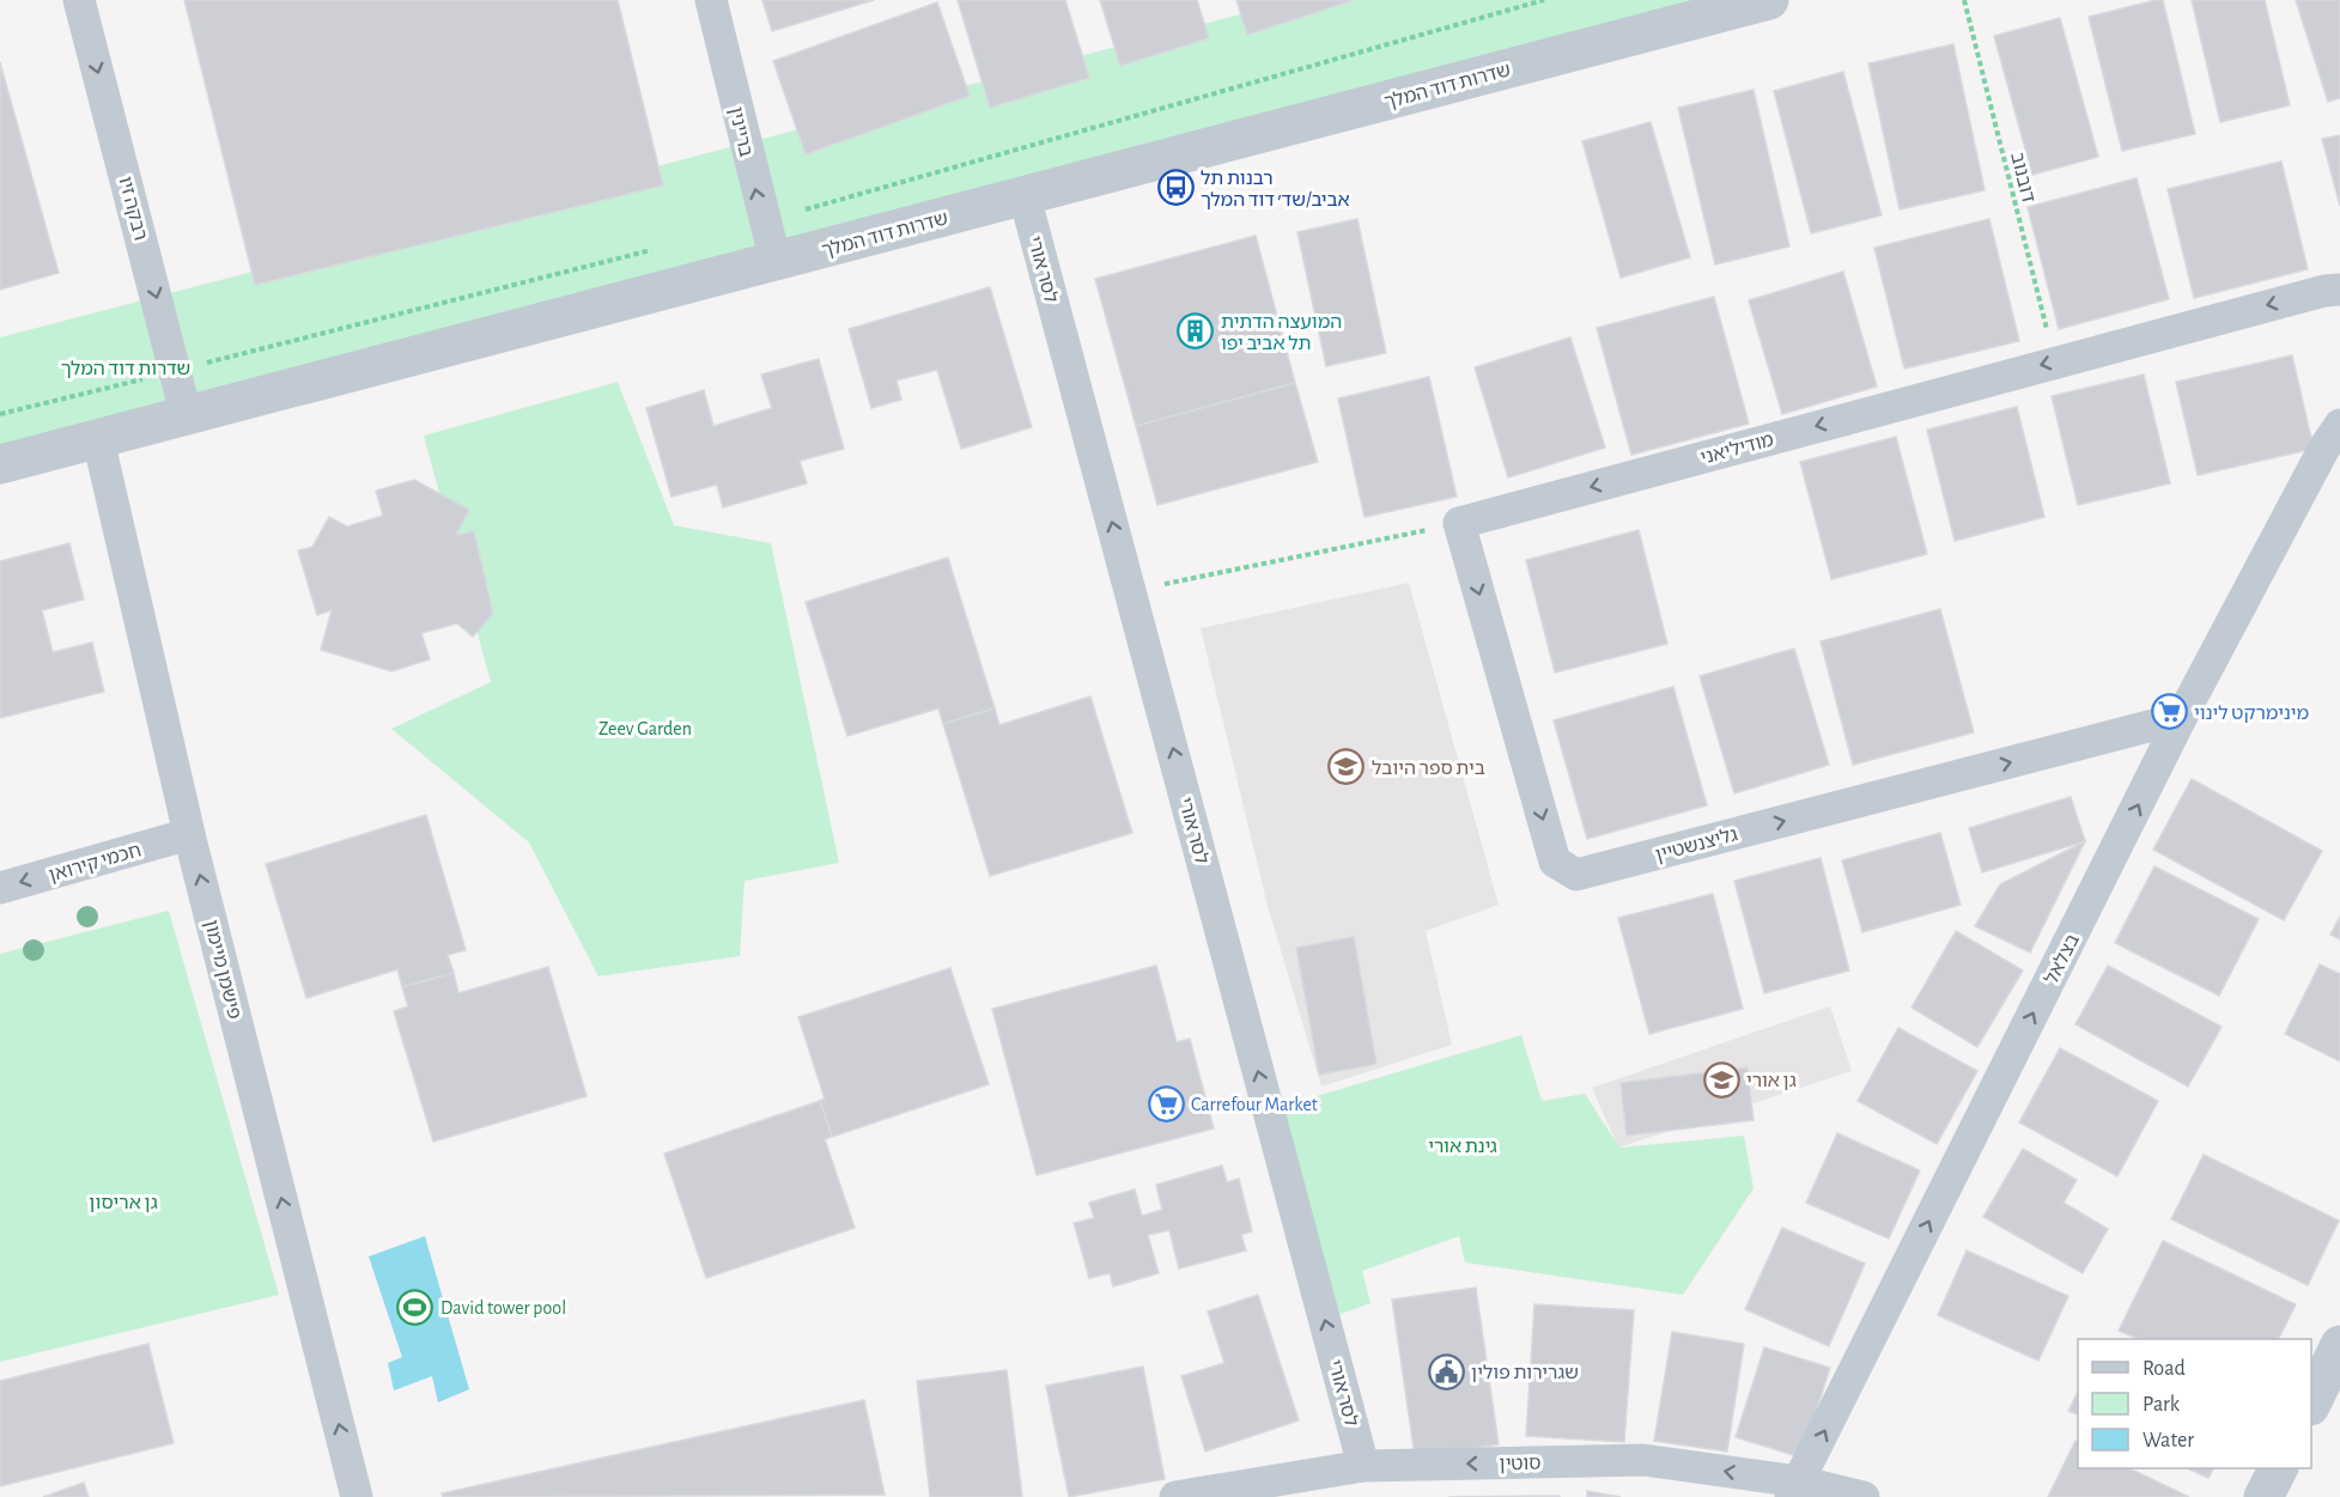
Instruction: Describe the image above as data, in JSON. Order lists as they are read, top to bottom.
{
  "streets": {
    "street": [
      "שדרות דוד המלך",
      "בריינין",
      "רבקה זיו",
      "לסר אורי",
      "מודיליאני",
      "גליצנשטיין",
      "חכמי קירואן",
      "בצלאל",
      "פישמן מיימון",
      "סוטין"
    ],
    "path": ["דובנוב"]
  },
  "crossings": [
    ["שדרות דוד המלך", "בריינין"],
    ["שדרות דוד המלך", "רבקה זיו"],
    ["שדרות דוד המלך", "לסר אורי"],
    ["שדרות דוד המלך", "פישמן מיימון"],
    ["דובנוב", "מודיליאני"],
    ["לסר אורי", "סוטין"],
    ["מודיליאני", "גליצנשטיין"],
    ["גליצנשטיין", "בצלאל"],
    ["חכמי קירואן", "פישמן מיימון"],
    ["בצלאל", "סוטין"]
  ],
  "one_way": [
    "בריינין",
    "רבקה זיו",
    "לסר אורי",
    "מודיליאני",
    "חכמי קירואן",
    "בצלאל",
    "פישמן מיימון",
    "סוטין"
  ],
  "parks": [
    "שדרות דוד המלך",
    "Zeev Garden",
    "גינת אורי",
    "גן אריסון"
  ],
  "places": {
    "bus stop": ["רבנות תל אביב/שד׳ דוד המלך"],
    "building": ["המועצה הדתית תל אביב יפו"],
    "supermarket": ["מינימרקט לינוי", "Carrefour Market"],
    "school or university": ["בית ספר היובל", "גן אורי"],
    "sports": ["David tower pool"],
    "public building": ["שגרירות פולין"]
  },
  "legend": ["Road", "Park", "Water"]
}
